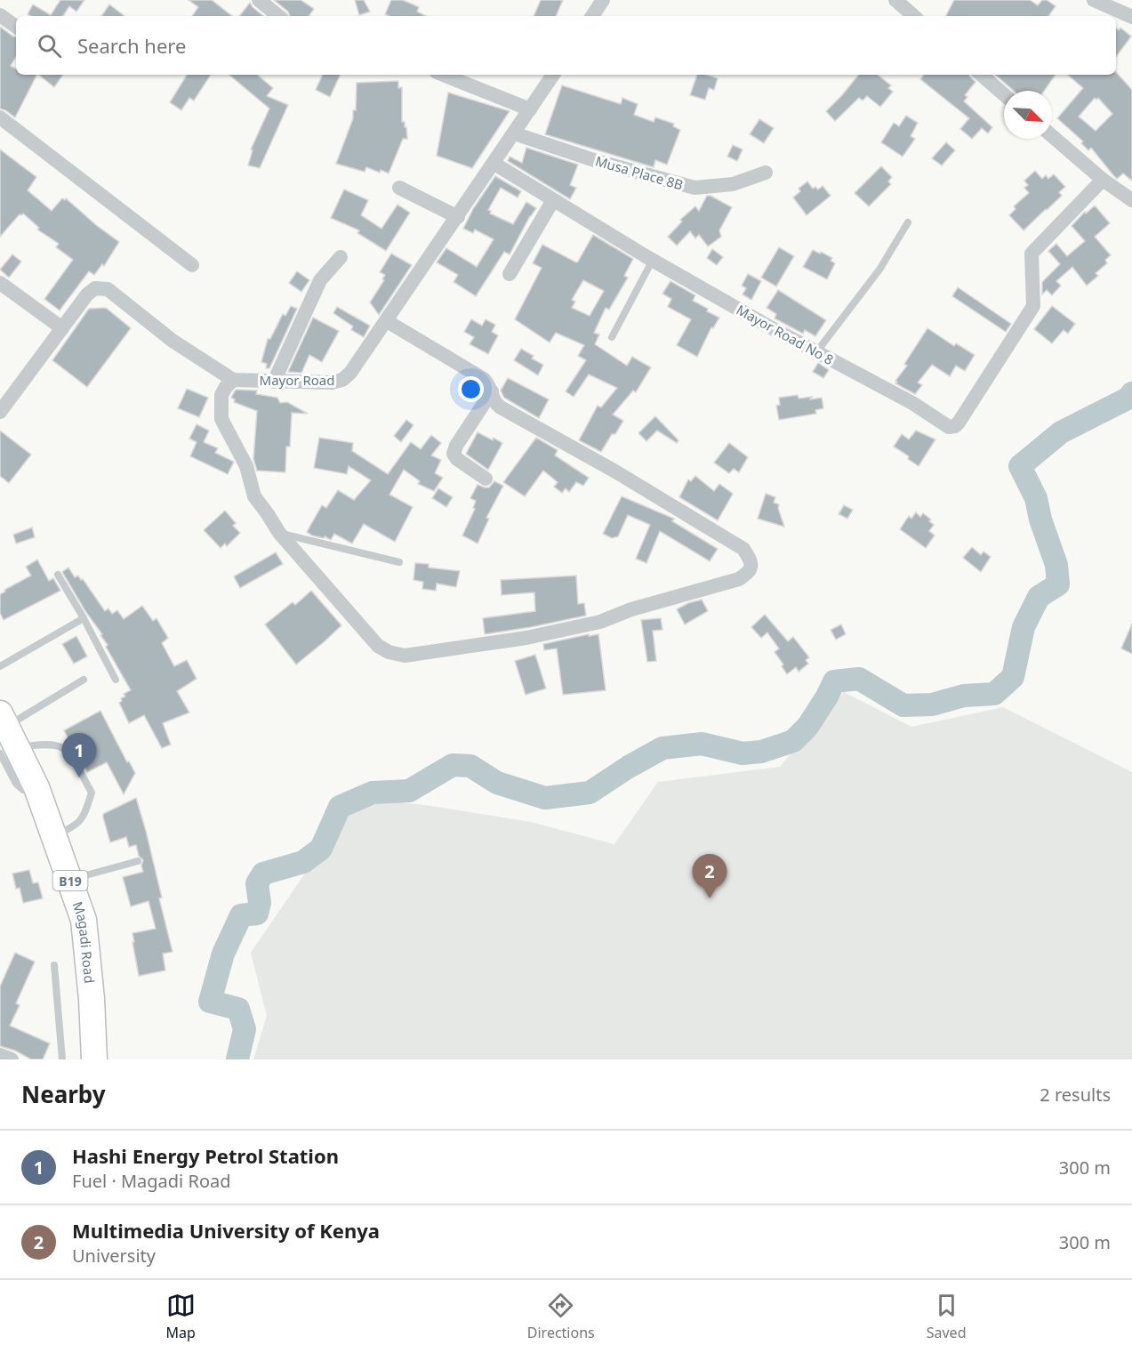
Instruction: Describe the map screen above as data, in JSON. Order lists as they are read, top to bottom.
{
  "streets": {
    "highway": ["B19", "Magadi Road"],
    "street": ["Musa Place 8B", "Mayor Road No 8", "Mayor Road"]
  },
  "crossings": [
    ["Musa Place 8B", "Mayor Road"],
    ["Mayor Road No 8", "Mayor Road"]
  ],
  "north": "bottom right",
  "page": {
    "search": "Search here",
    "pins": ["1", "2"],
    "heading": ["Nearby", "2 results"],
    "list": [
      {
        "mark": "1",
        "name": "Hashi Energy Petrol Station",
        "note": "Fuel · Magadi Road",
        "value": "300 m"
      },
      {
        "mark": "2",
        "name": "Multimedia University of Kenya",
        "note": "University",
        "value": "300 m"
      }
    ],
    "nav": ["Map", "Directions", "Saved"]
  }
}
